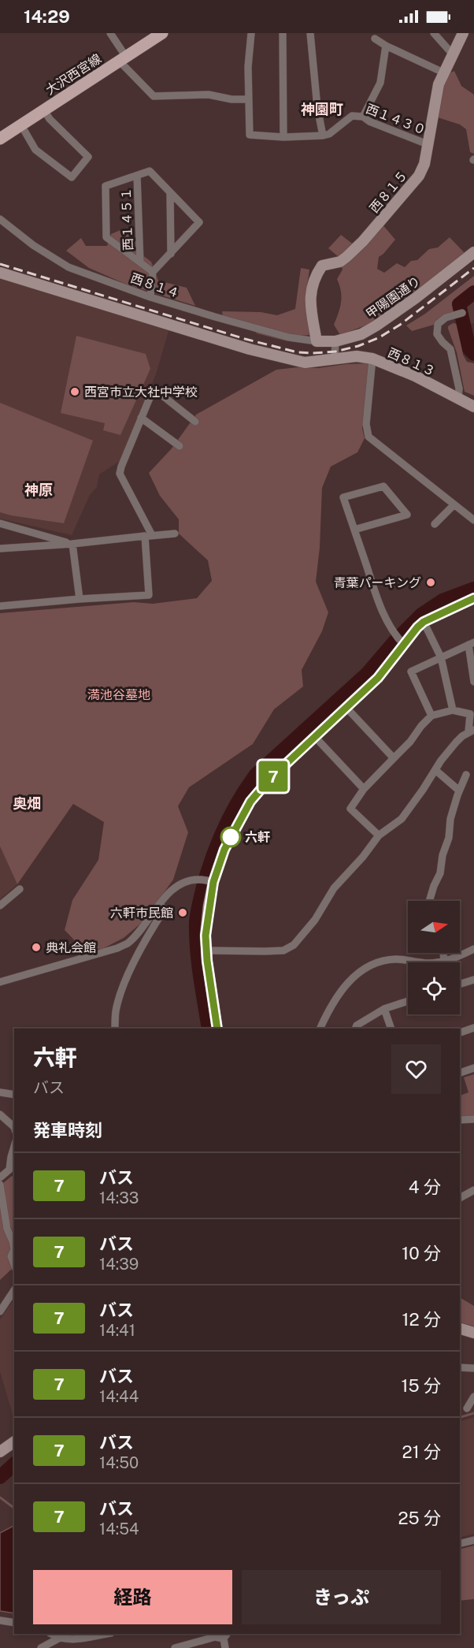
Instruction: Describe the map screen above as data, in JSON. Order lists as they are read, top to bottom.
{
  "streets": {
    "main road": ["大沢西宮線"],
    "street": [
      "西１４３０",
      "西８１５",
      "西１４５１",
      "西８１４",
      "甲陽園通り",
      "西８１３"
    ]
  },
  "crossings": [
    ["西１４３０", "西８１５"],
    ["西８１５", "西８１４"],
    ["西８１５", "甲陽園通り"],
    ["西８１４", "甲陽園通り"]
  ],
  "districts": ["神園町", "神原", "奥畑"],
  "parks": ["満池谷墓地"],
  "places": [
    "西宮市立大社中学校",
    "青葉パーキング",
    "六軒",
    "六軒市民館",
    "典礼会館"
  ],
  "lines": ["bus line 7"],
  "north": "right",
  "page": {
    "status": "14:29",
    "on_map": "7",
    "heading": [
      ["六軒", "バス"],
      "発車時刻"
    ],
    "list": [
      {
        "mark": "7",
        "name": "バス",
        "note": "14:33",
        "value": "4 分"
      },
      {
        "mark": "7",
        "name": "バス",
        "note": "14:39",
        "value": "10 分"
      },
      {
        "mark": "7",
        "name": "バス",
        "note": "14:41",
        "value": "12 分"
      },
      {
        "mark": "7",
        "name": "バス",
        "note": "14:44",
        "value": "15 分"
      },
      {
        "mark": "7",
        "name": "バス",
        "note": "14:50",
        "value": "21 分"
      },
      {
        "mark": "7",
        "name": "バス",
        "note": "14:54",
        "value": "25 分"
      }
    ],
    "buttons": ["経路", "きっぷ"]
  }
}
